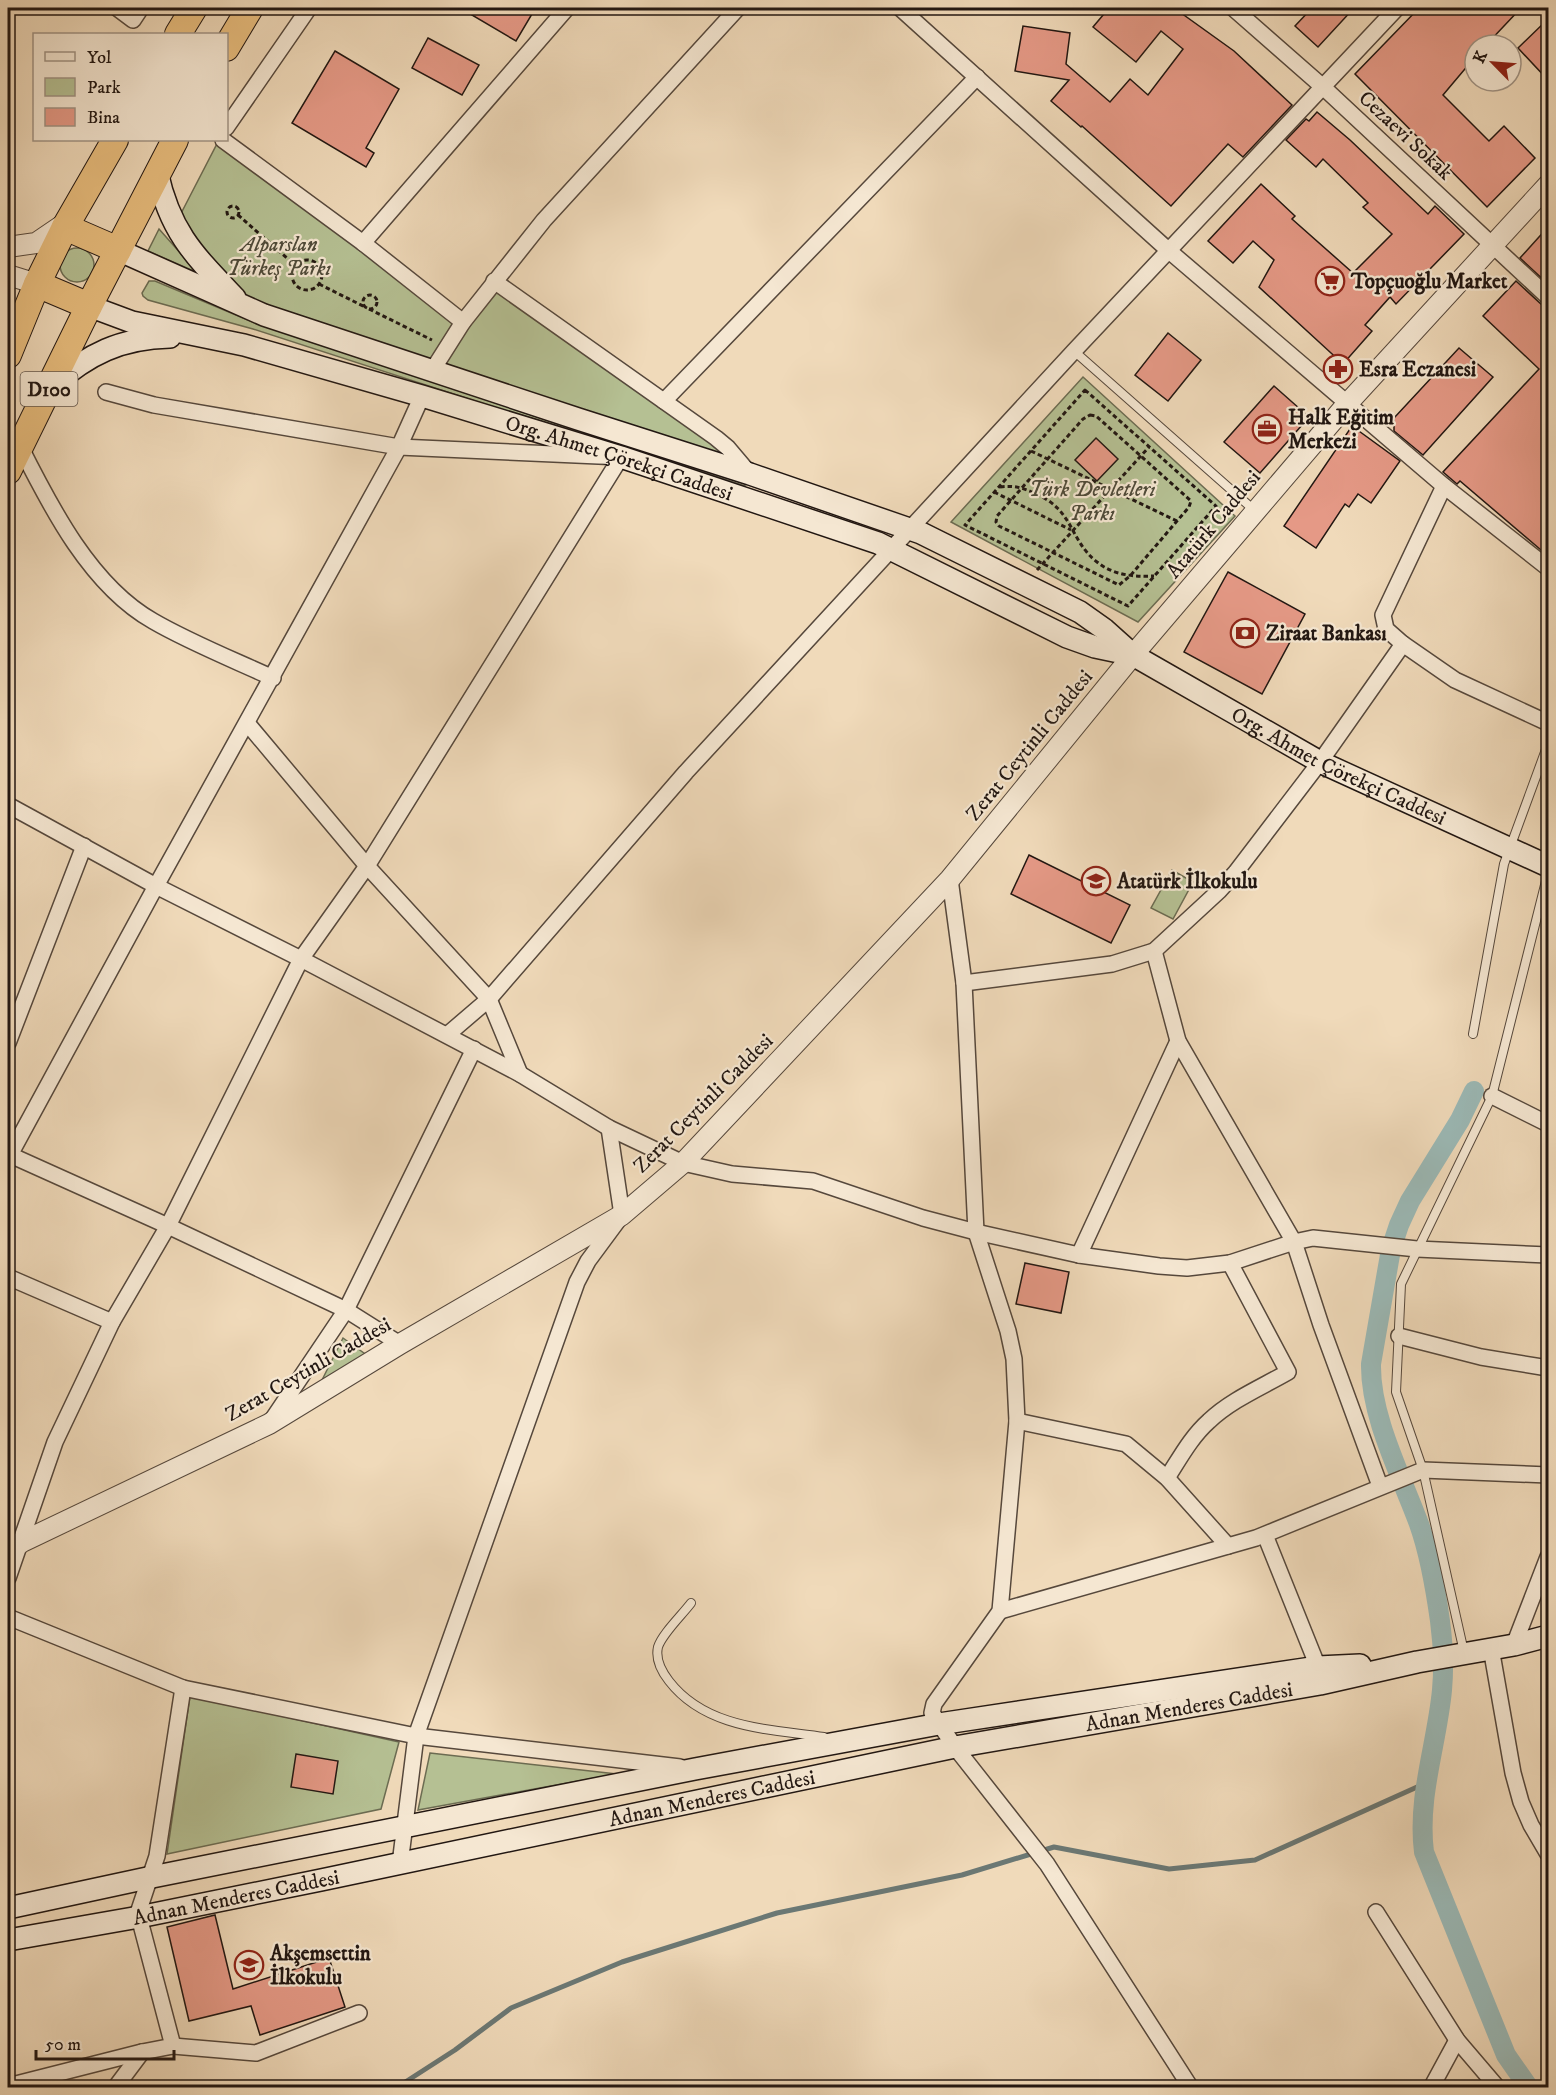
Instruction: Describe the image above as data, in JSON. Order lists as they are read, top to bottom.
{
  "streets": {
    "highway": ["D100"],
    "main road": ["Org. Ahmet Çörekçi Caddesi", "Adnan Menderes Caddesi"],
    "street": ["Cezaevi Sokak", "Atatürk Caddesi", "Zerat Ceytinli Caddesi"]
  },
  "crossings": [
    ["Cezaevi Sokak", "Atatürk Caddesi"],
    ["D100", "Org. Ahmet Çörekçi Caddesi"],
    ["Org. Ahmet Çörekçi Caddesi", "Atatürk Caddesi"],
    ["Org. Ahmet Çörekçi Caddesi", "Zerat Ceytinli Caddesi"],
    ["Atatürk Caddesi", "Zerat Ceytinli Caddesi"]
  ],
  "parks": ["Alparslan Türkeş Parkı", "Türk Devletleri Parkı"],
  "places": {
    "supermarket": ["Topçuoğlu Market"],
    "pharmacy": ["Esra Eczanesi"],
    "office": ["Halk Eğitim Merkezi"],
    "bank": ["Ziraat Bankası"],
    "school or university": ["Atatürk İlkokulu", "Akşemsettin İlkokulu"]
  },
  "legend": ["Yol", "Park", "Bina"],
  "scale_bar": "50 m",
  "north": "top left"
}
